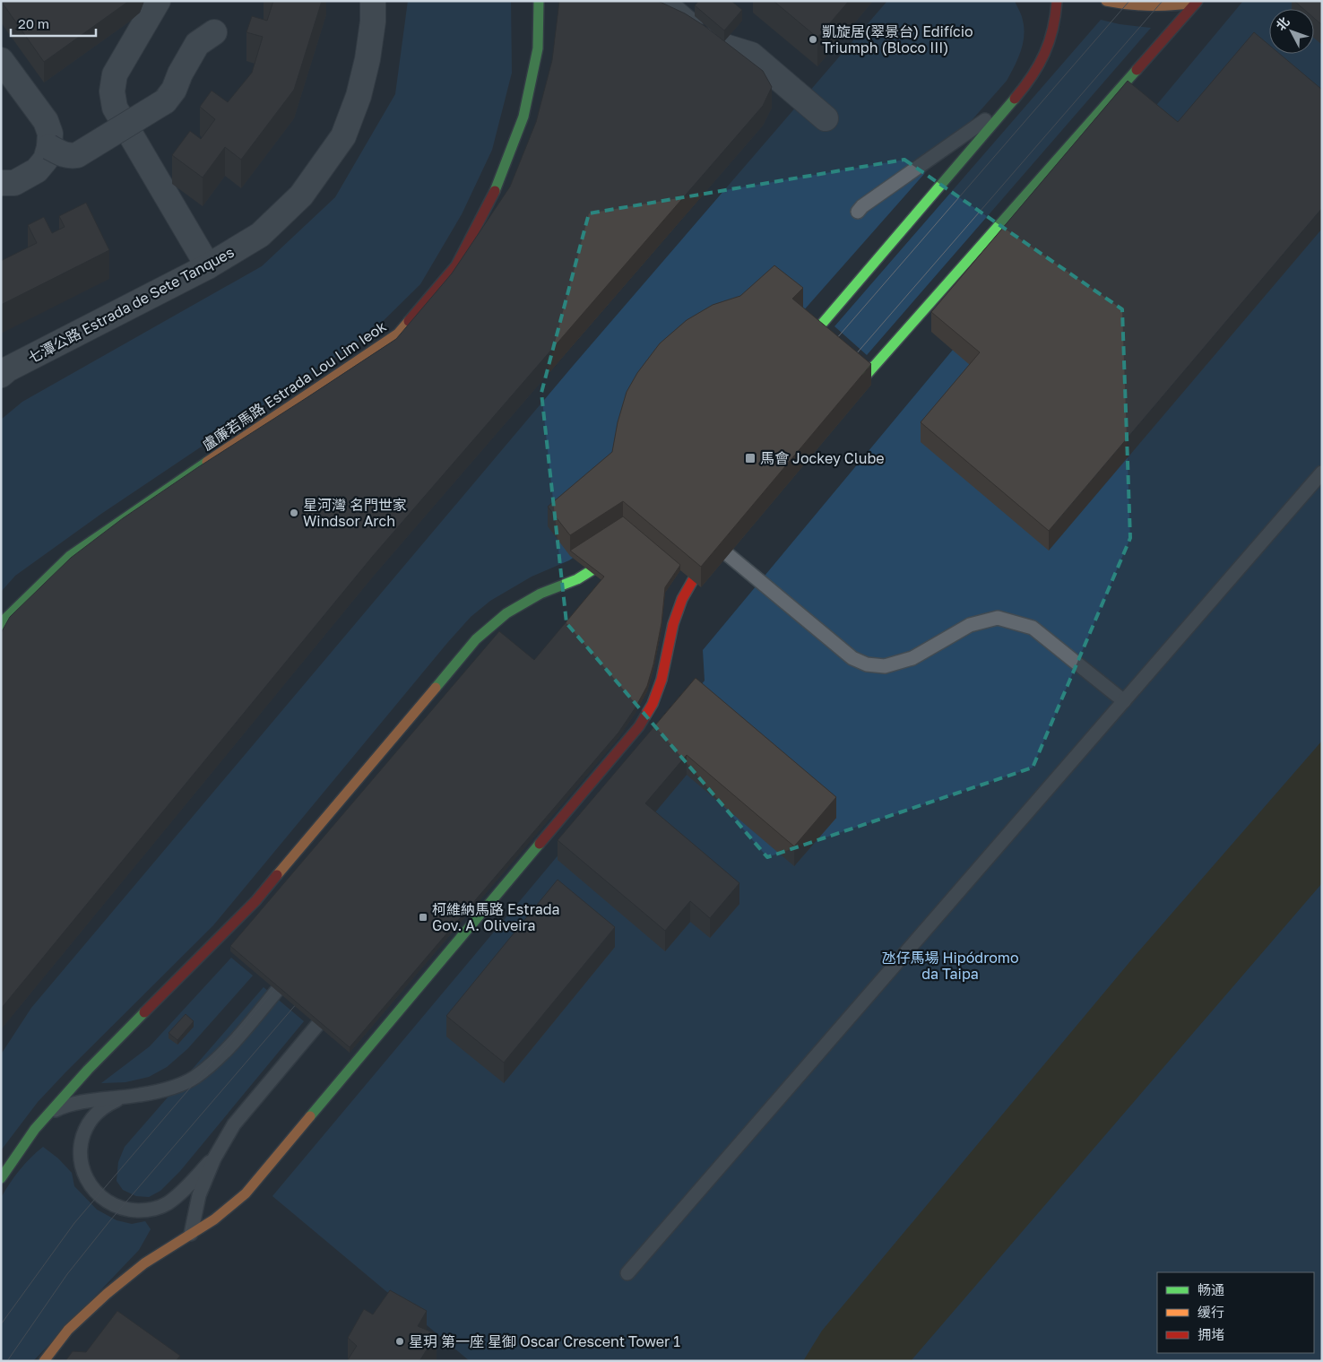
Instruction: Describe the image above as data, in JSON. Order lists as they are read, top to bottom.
{
  "streets": {
    "main road": ["盧廉若馬路 Estrada Lou Lim Ieok"],
    "street": ["七潭公路 Estrada de Sete Tanques"]
  },
  "parks": ["氹仔馬場 Hipódromo da Taipa"],
  "places": {
    "other": ["凱旋居(翠景台) Edifício Triumph (Bloco III)", "星河灣 名門世家 Windsor Arch", "星玥 第一座 星御 Oscar Crescent Tower 1"],
    "transit": ["馬會 Jockey Clube", "柯維納馬路 Estrada Gov. A. Oliveira"]
  },
  "legend": ["畅通", "缓行", "拥堵"],
  "scale_bar": "20 m",
  "north": "top left"
}
